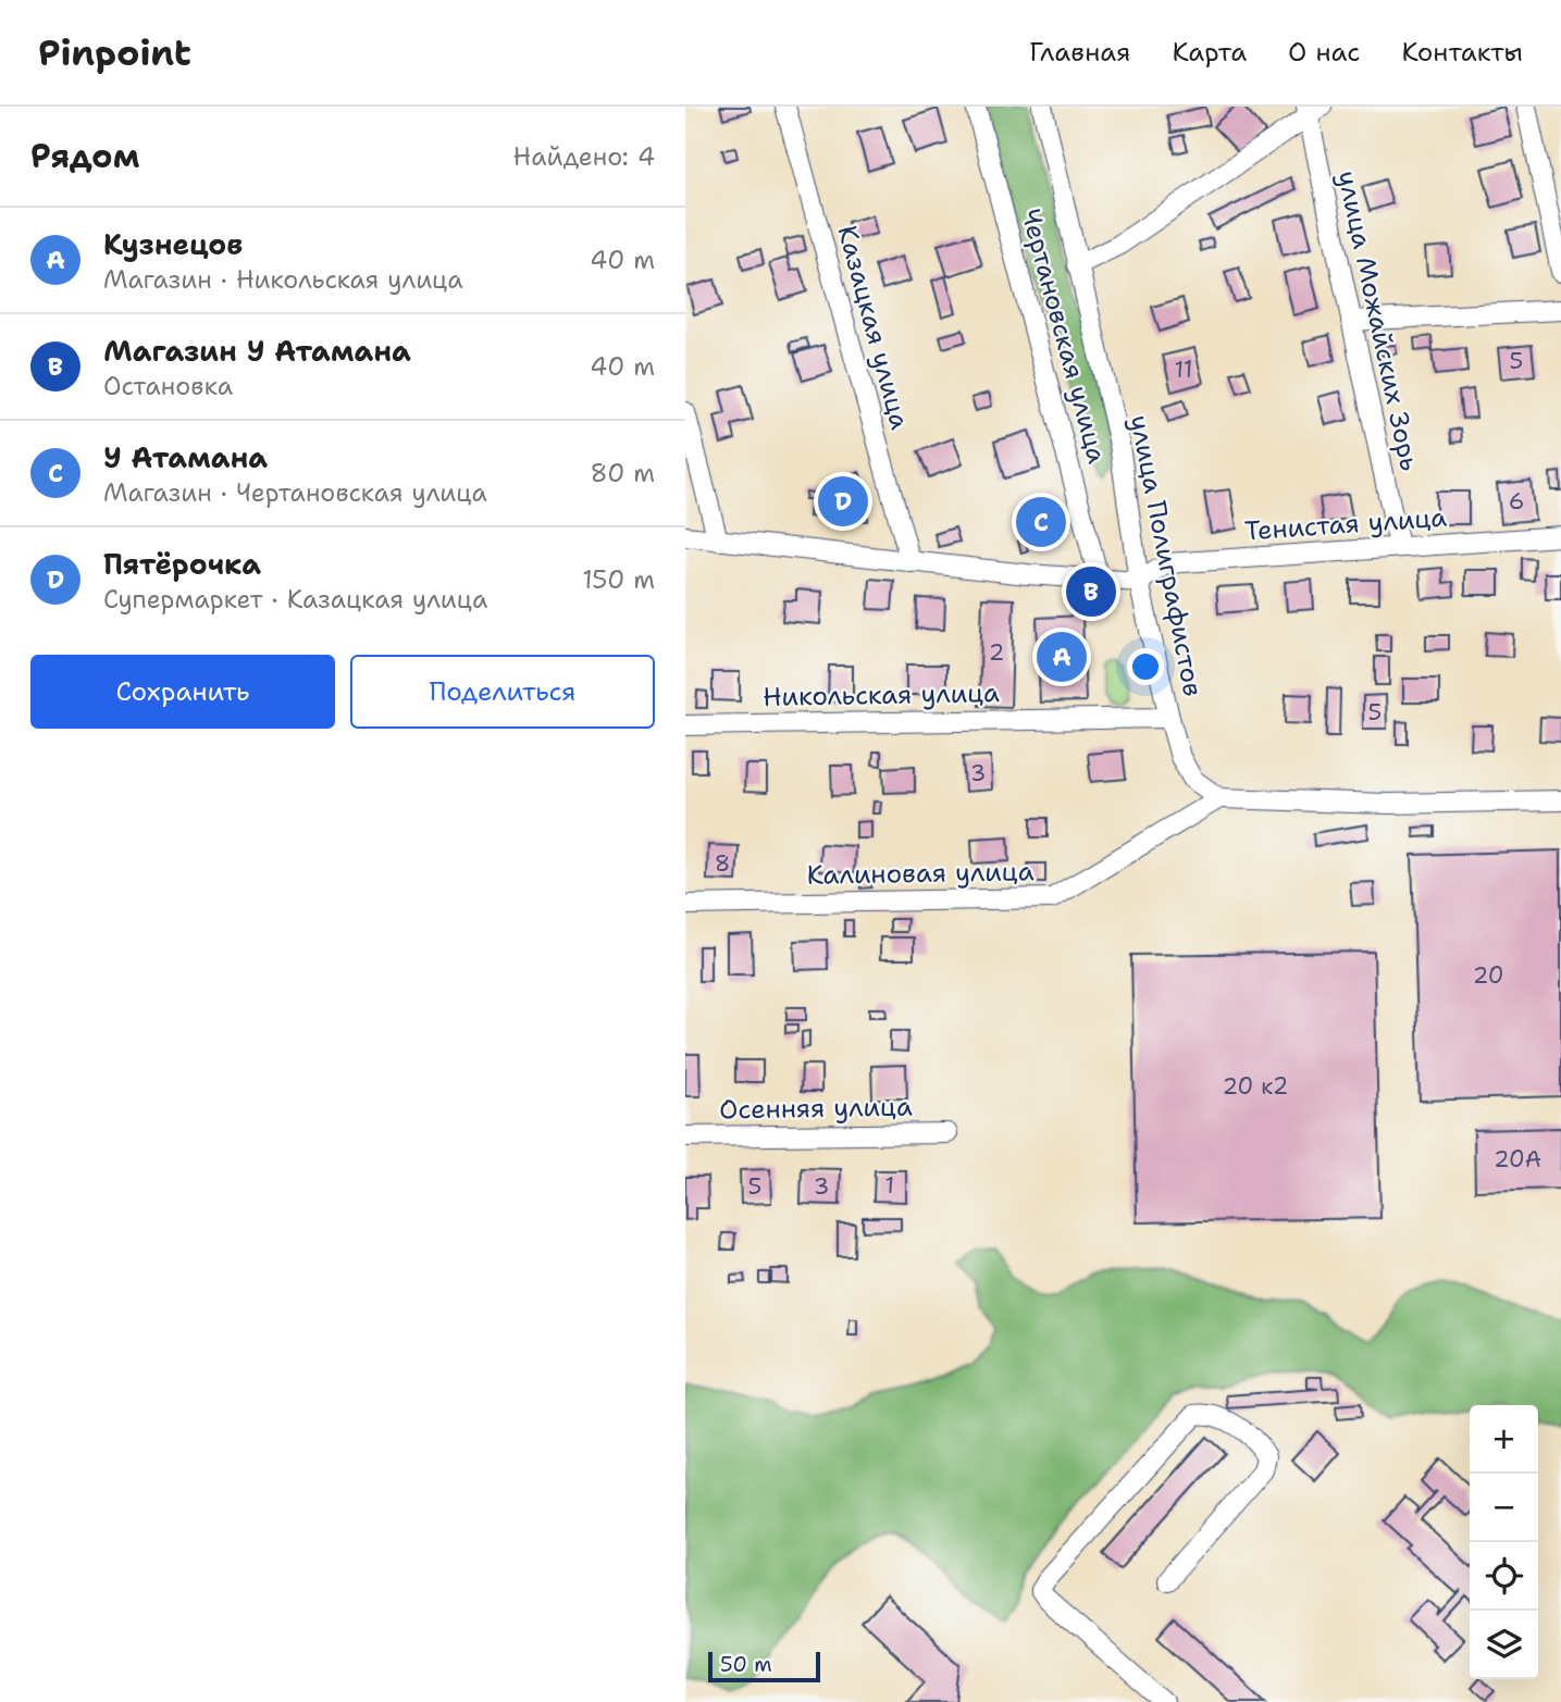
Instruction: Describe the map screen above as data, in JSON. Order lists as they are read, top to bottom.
{
  "streets": {
    "street": [
      "улица Можайских Зорь",
      "Казацкая улица",
      "Чертановская улица",
      "Тенистая улица",
      "улица Полиграфистов",
      "Никольская улица",
      "Калиновая улица",
      "Осенняя улица"
    ]
  },
  "crossings": [
    ["улица Можайских Зорь", "Тенистая улица"],
    ["Тенистая улица", "улица Полиграфистов"],
    ["улица Полиграфистов", "Никольская улица"],
    ["улица Полиграфистов", "Калиновая улица"]
  ],
  "house_numbers": [
    "5",
    "11",
    "6",
    "2",
    "5",
    "3",
    "8",
    "20",
    "20 к2",
    "20А",
    "1",
    "5",
    "3"
  ],
  "scale_bar": "50 m",
  "page": {
    "header": "Pinpoint",
    "nav": [
      "Главная",
      "Карта",
      "О нас",
      "Контакты"
    ],
    "heading": ["Рядом", "Найдено: 4"],
    "list": [
      {
        "mark": "A",
        "name": "Кузнецов",
        "note": "Магазин · Никольская улица",
        "value": "40 m"
      },
      {
        "mark": "B",
        "name": "Магазин У Атамана",
        "note": "Остановка",
        "value": "40 m"
      },
      {
        "mark": "C",
        "name": "У Атамана",
        "note": "Магазин · Чертановская улица",
        "value": "80 m"
      },
      {
        "mark": "D",
        "name": "Пятёрочка",
        "note": "Супермаркет · Казацкая улица",
        "value": "150 m"
      }
    ],
    "pins": [
      "D",
      "C",
      "B",
      "A"
    ],
    "buttons": ["Сохранить", "Поделиться"],
    "map_buttons": ["+", "−"],
    "scale": "50 m"
  }
}
